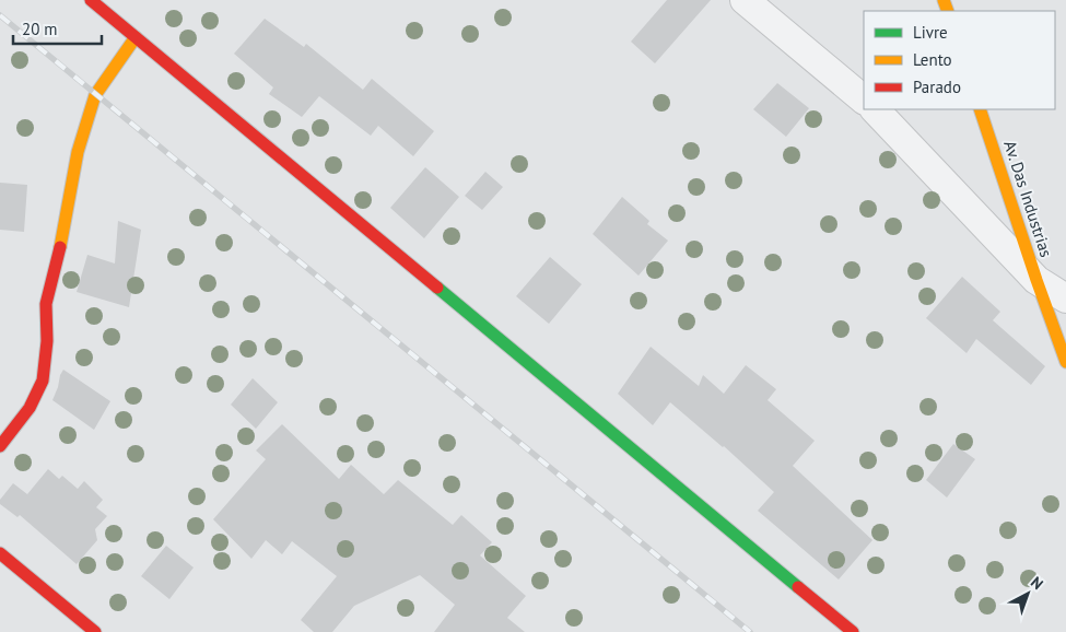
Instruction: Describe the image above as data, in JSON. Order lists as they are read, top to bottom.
{
  "streets": {
    "street": ["Av. Das Industrias"]
  },
  "legend": ["Livre", "Lento", "Parado"],
  "scale_bar": "20 m",
  "north": "top right"
}
